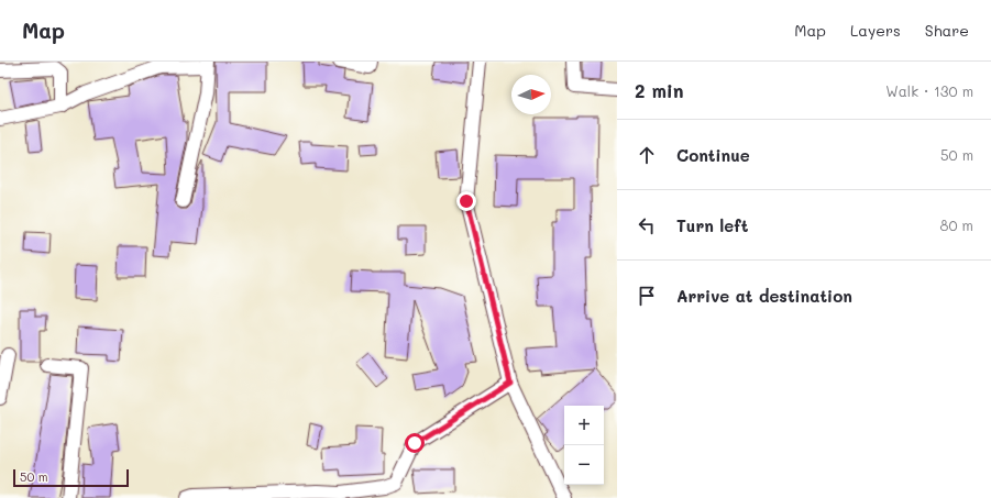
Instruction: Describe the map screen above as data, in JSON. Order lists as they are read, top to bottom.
{
  "scale_bar": "50 m",
  "north": "right",
  "page": {
    "header": "Map",
    "nav": ["Map", "Layers", "Share"],
    "heading": ["2 min", "Walk · 130 m"],
    "list": [
      ["Continue", "50 m"],
      ["Turn left", "80 m"],
      "Arrive at destination"
    ],
    "map_buttons": ["+", "−"],
    "scale": "50 m"
  }
}
